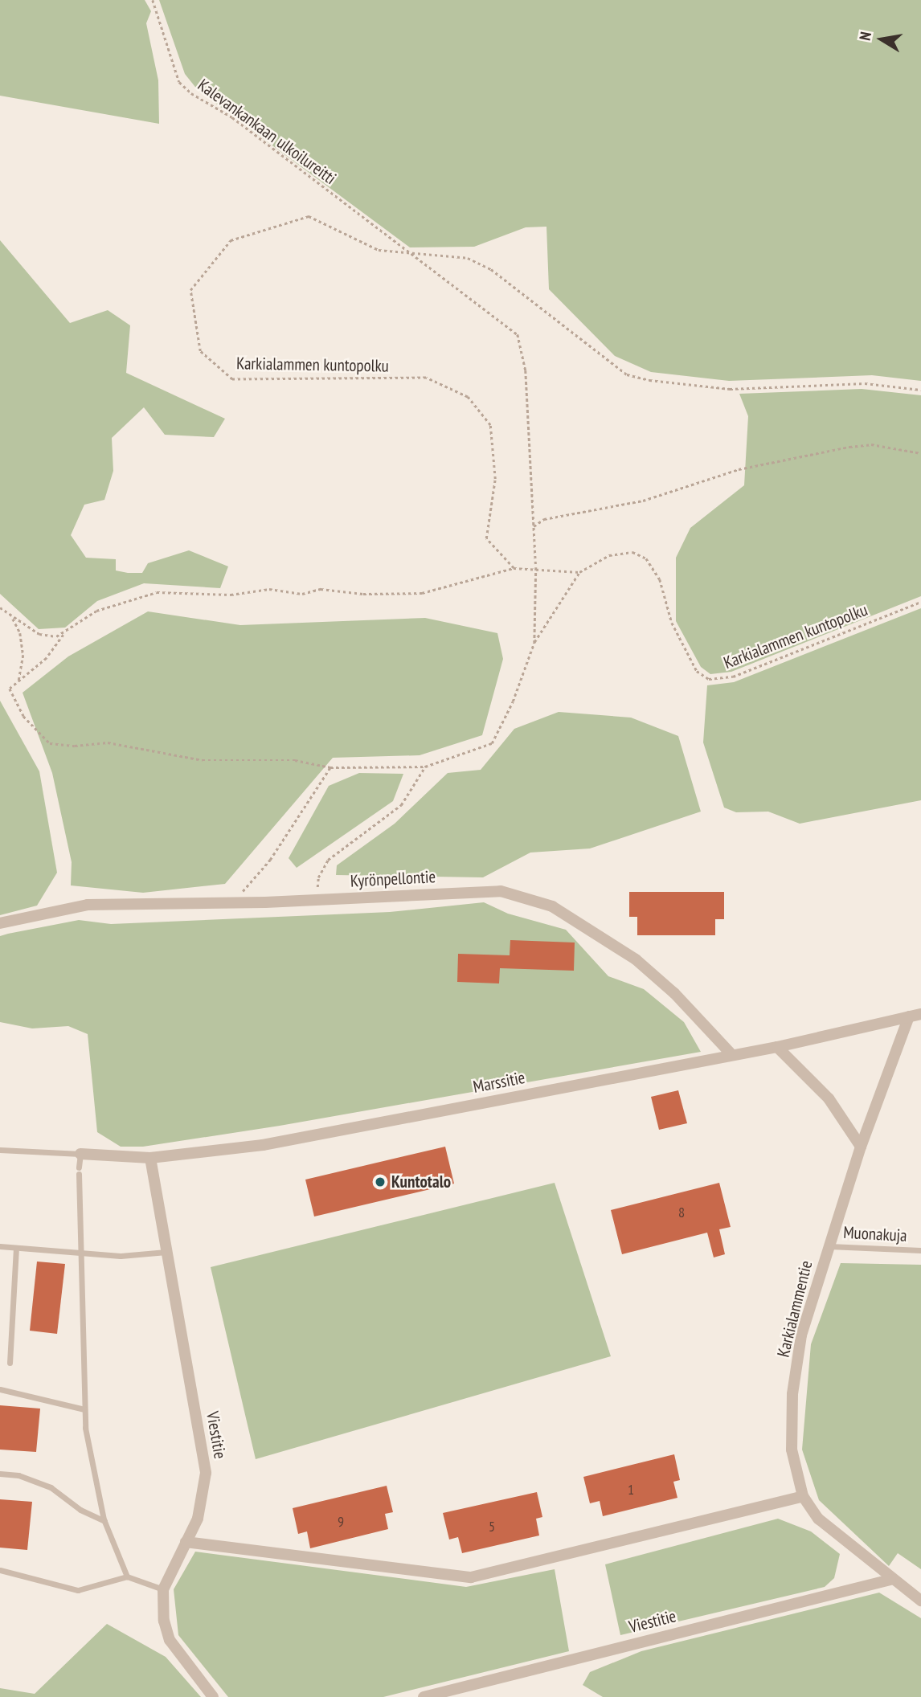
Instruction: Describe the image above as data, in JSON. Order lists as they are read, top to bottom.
{
  "streets": {
    "street": [
      "Kyrönpellontie",
      "Marssitie",
      "Karkialammentie",
      "Viestitie"
    ],
    "lane": ["Muonakuja"],
    "path": ["Kalevankankaan ulkoilureitti", "Karkialammen kuntopolku"]
  },
  "crossings": [
    ["Kalevankankaan ulkoilureitti", "Karkialammen kuntopolku"],
    ["Kyrönpellontie", "Marssitie"],
    ["Marssitie", "Karkialammentie"],
    ["Marssitie", "Viestitie"],
    ["Muonakuja", "Karkialammentie"],
    ["Karkialammentie", "Viestitie"]
  ],
  "places": ["Kuntotalo"],
  "house_numbers": [
    "8",
    "1",
    "9",
    "5"
  ],
  "north": "left"
}
